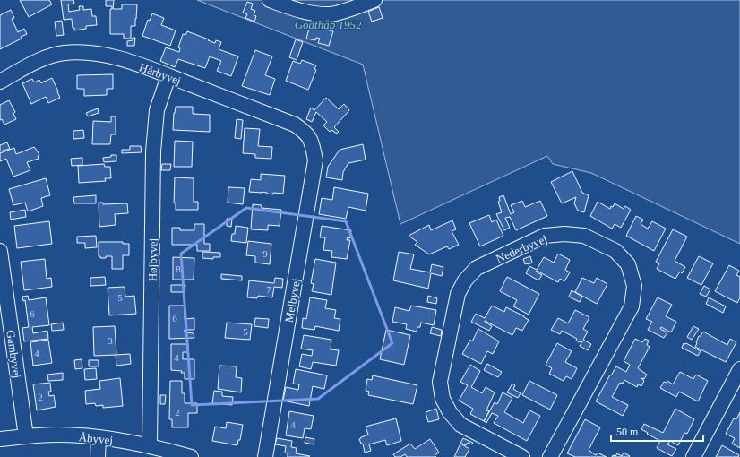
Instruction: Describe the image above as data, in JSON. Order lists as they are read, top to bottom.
{
  "streets": {
    "street": [
      "Hårbyvej",
      "Nederbyvej",
      "Højbyvej",
      "Melbyvej",
      "Gambyvej",
      "Åbyvej"
    ]
  },
  "crossings": [
    ["Hårbyvej", "Højbyvej"],
    ["Hårbyvej", "Melbyvej"],
    ["Højbyvej", "Åbyvej"],
    ["Gambyvej", "Åbyvej"]
  ],
  "parks": ["Godthåb 1952"],
  "house_numbers": [
    "9",
    "8",
    "7",
    "5",
    "6",
    "6",
    "5",
    "3",
    "4",
    "4",
    "2",
    "2",
    "4"
  ],
  "scale_bar": "50 m"
}
